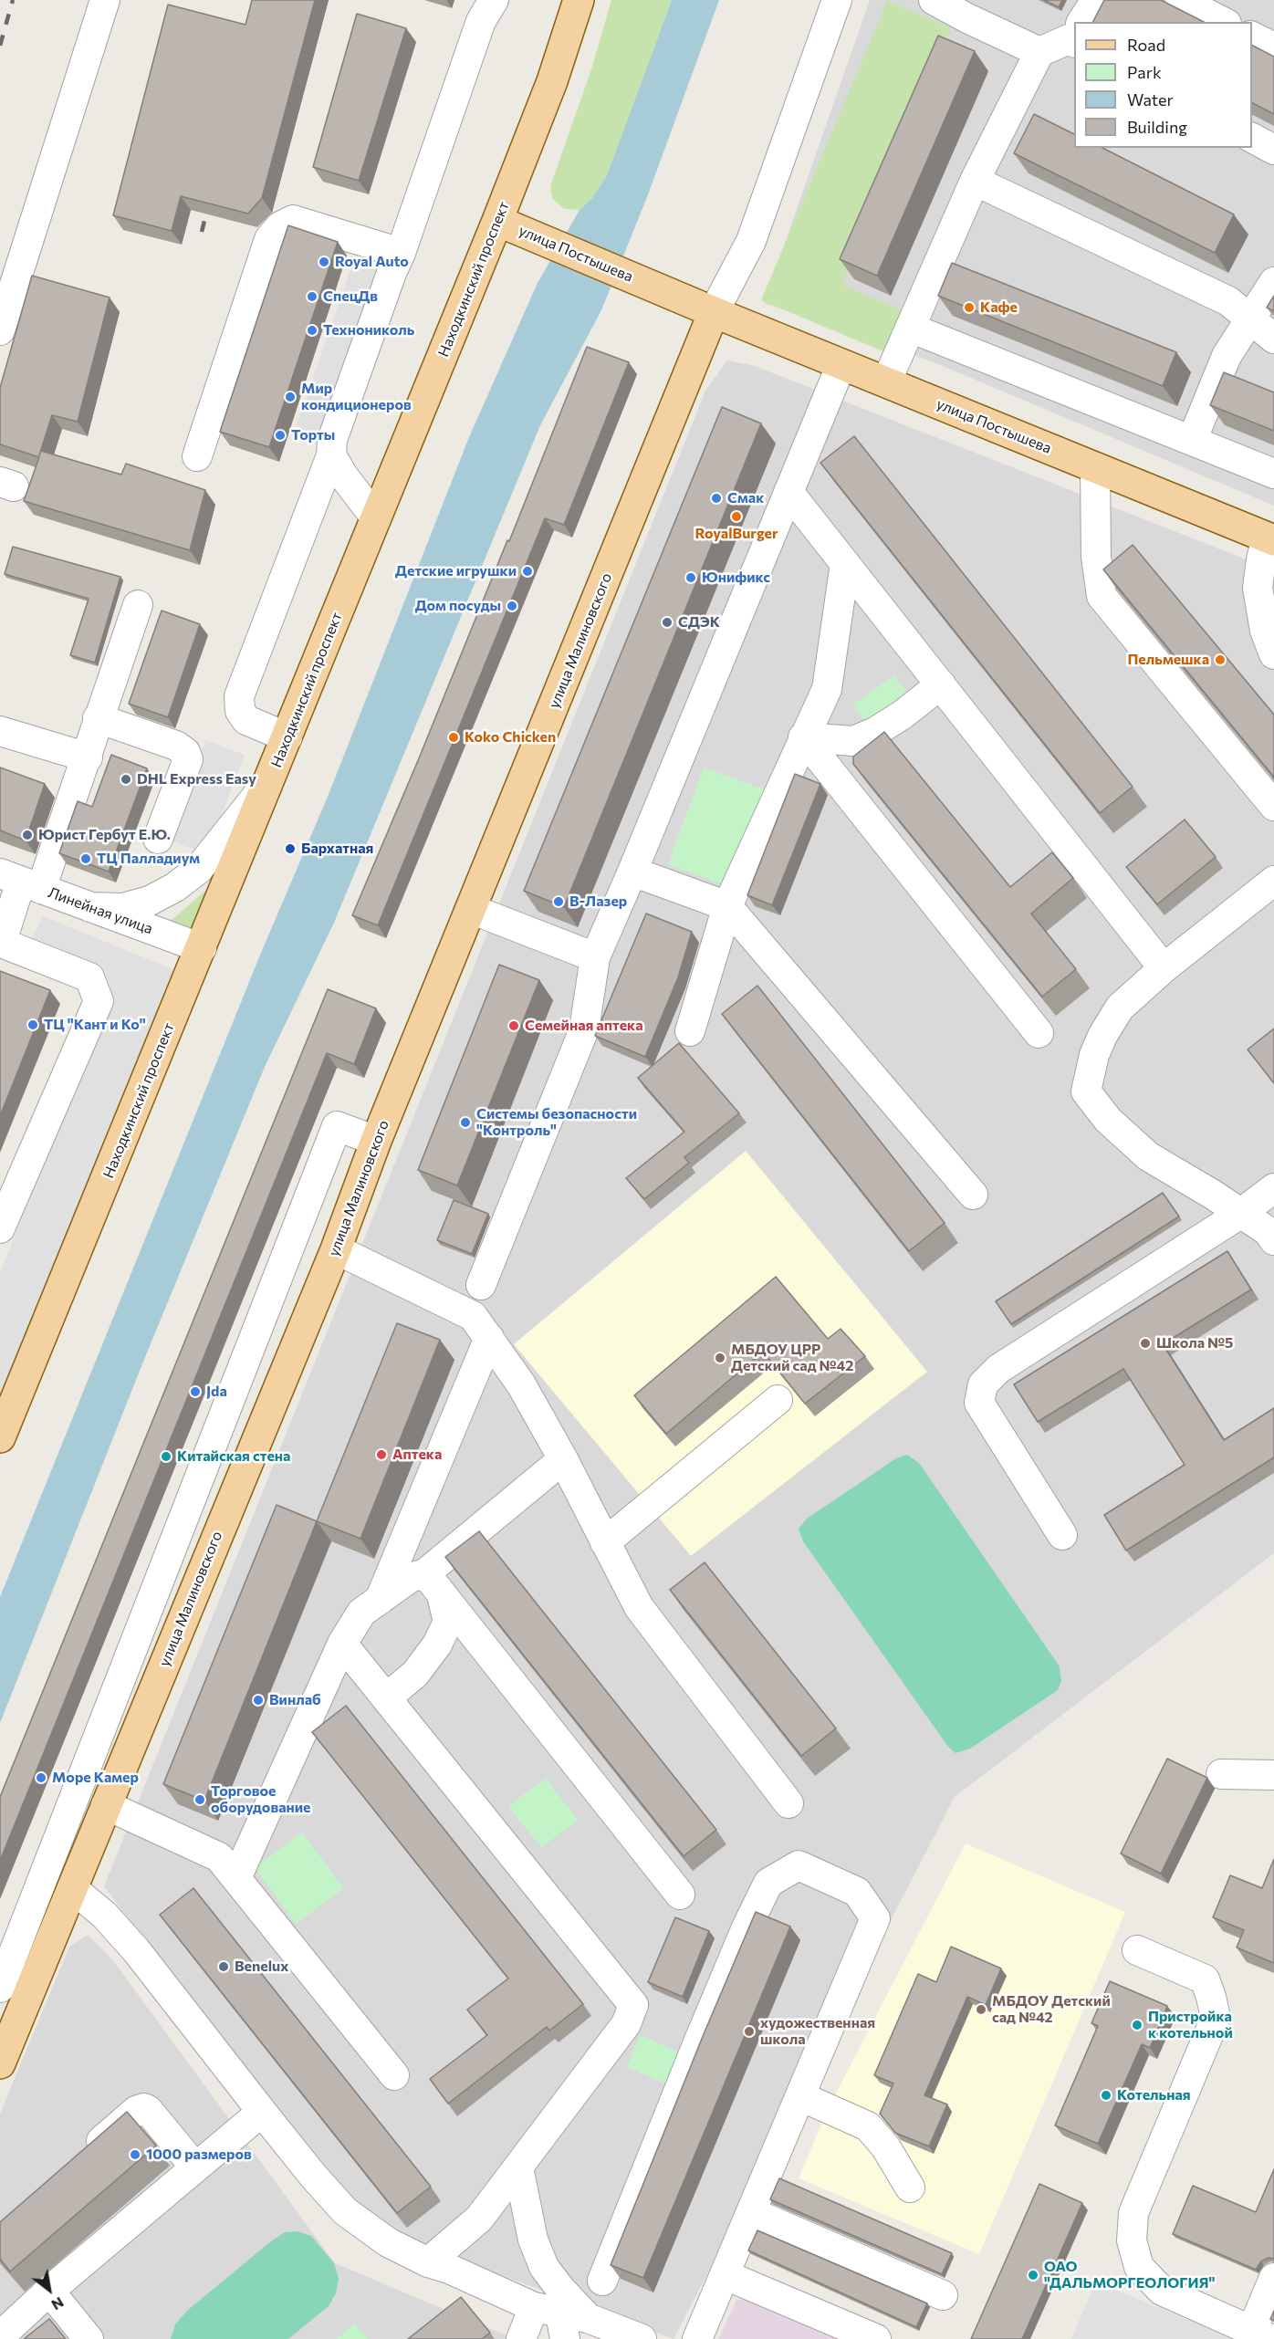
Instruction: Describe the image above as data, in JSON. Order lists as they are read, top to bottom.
{
  "streets": {
    "main road": ["улица Постышева", "Находкинский проспект", "улица Малиновского"],
    "street": ["Линейная улица"]
  },
  "crossings": [
    ["улица Постышева", "Находкинский проспект"],
    ["улица Постышева", "улица Малиновского"],
    ["Находкинский проспект", "Линейная улица"]
  ],
  "places": [
    "Royal Auto",
    "СпецДв",
    "Кафе",
    "Технониколь",
    "Мир кондиционеров",
    "Торты",
    "Смак",
    "RoyalBurger",
    "Детские игрушки",
    "Юнификс",
    "Дом посуды",
    "СДЭК",
    "Пельмешка",
    "Koko Chicken",
    "DHL Express Easy",
    "Юрист Гербут Е.Ю.",
    "Бархатная",
    "ТЦ Палладиум",
    "В-Лазер",
    "ТЦ \"Кант и Ко\"",
    "Семейная аптека",
    "Системы безопасности \"Контроль\"",
    "Школа №5",
    "МБДОУ ЦРР Детский сад №42",
    "Jda",
    "Аптека",
    "Китайская стена",
    "Винлаб",
    "Море Камер",
    "Торговое оборудование",
    "Benelux",
    "МБДОУ Детский сад №42",
    "Пристройка к котельной",
    "художественная школа",
    "Котельная",
    "1000 размеров",
    "ОАО \"ДАЛЬМОРГЕОЛОГИЯ\""
  ],
  "legend": [
    "Road",
    "Park",
    "Water",
    "Building"
  ],
  "north": "bottom right"
}
